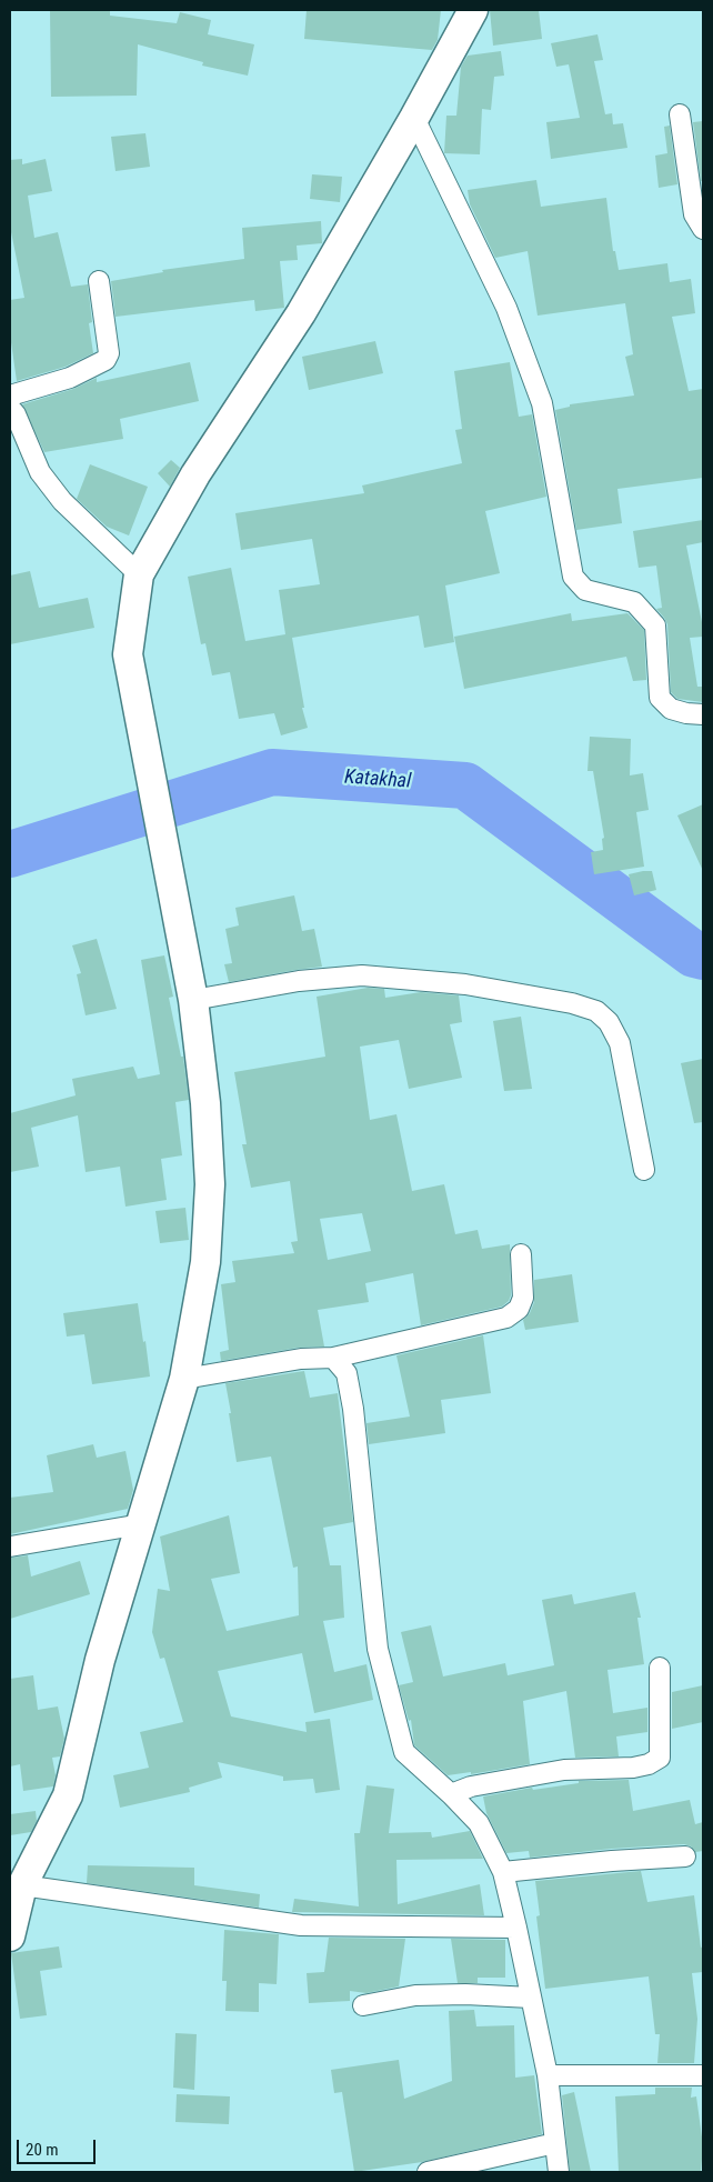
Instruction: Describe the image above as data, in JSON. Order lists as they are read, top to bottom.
{
  "water": ["Katakhal"],
  "scale_bar": "20 m"
}
